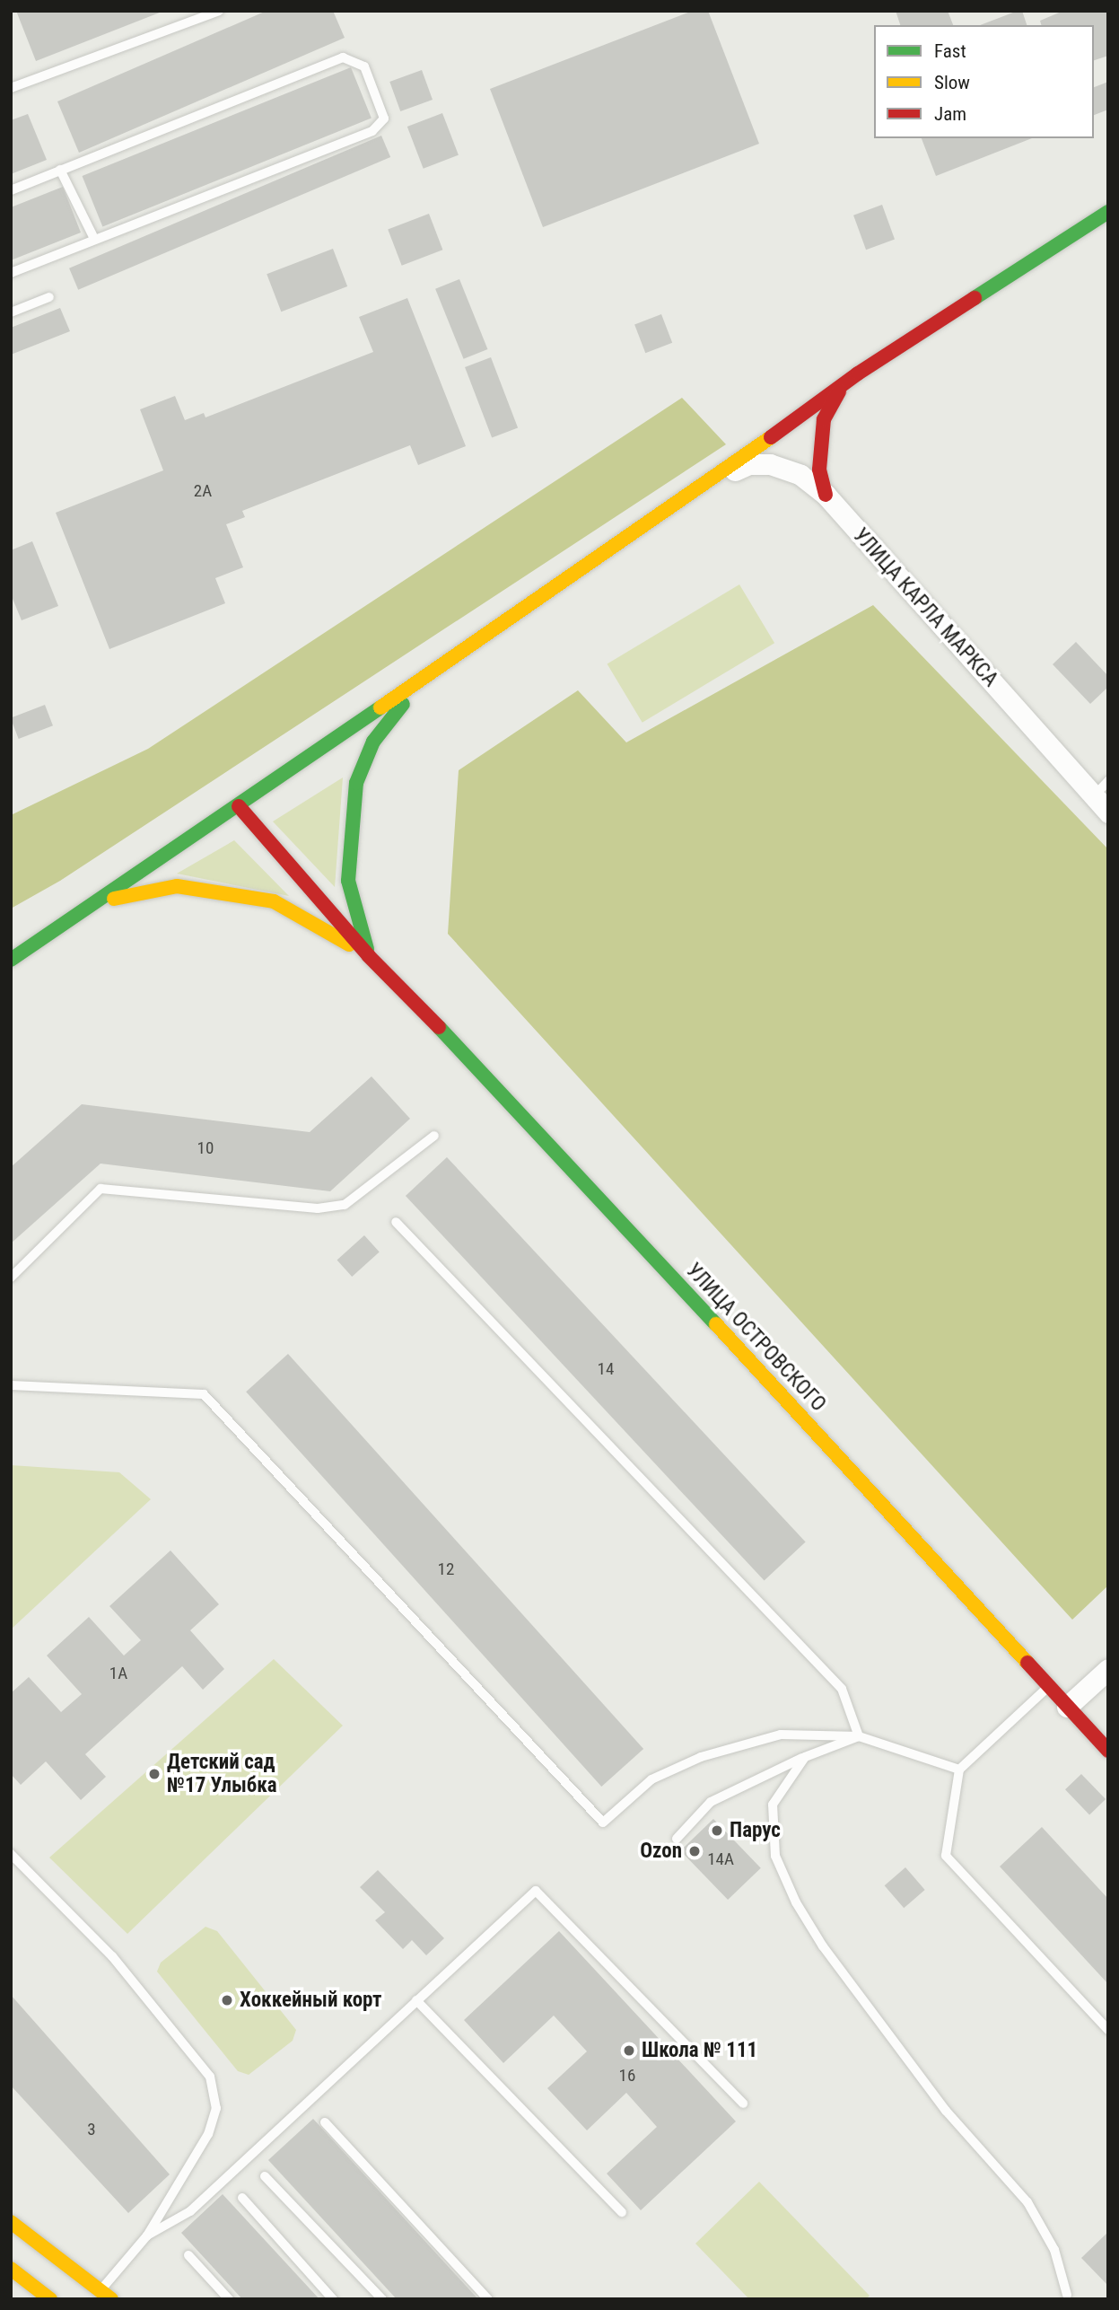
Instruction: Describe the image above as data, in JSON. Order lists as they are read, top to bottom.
{
  "streets": {
    "street": ["УЛИЦА КАРЛА МАРКСА", "УЛИЦА ОСТРОВСКОГО"]
  },
  "places": [
    "Детский сад №17 Улыбка",
    "Парус",
    "Ozon",
    "Хоккейный корт",
    "Школа № 111"
  ],
  "house_numbers": [
    "2А",
    "10",
    "14",
    "12",
    "1А",
    "14А",
    "16",
    "3"
  ],
  "legend": ["Fast", "Slow", "Jam"]
}
